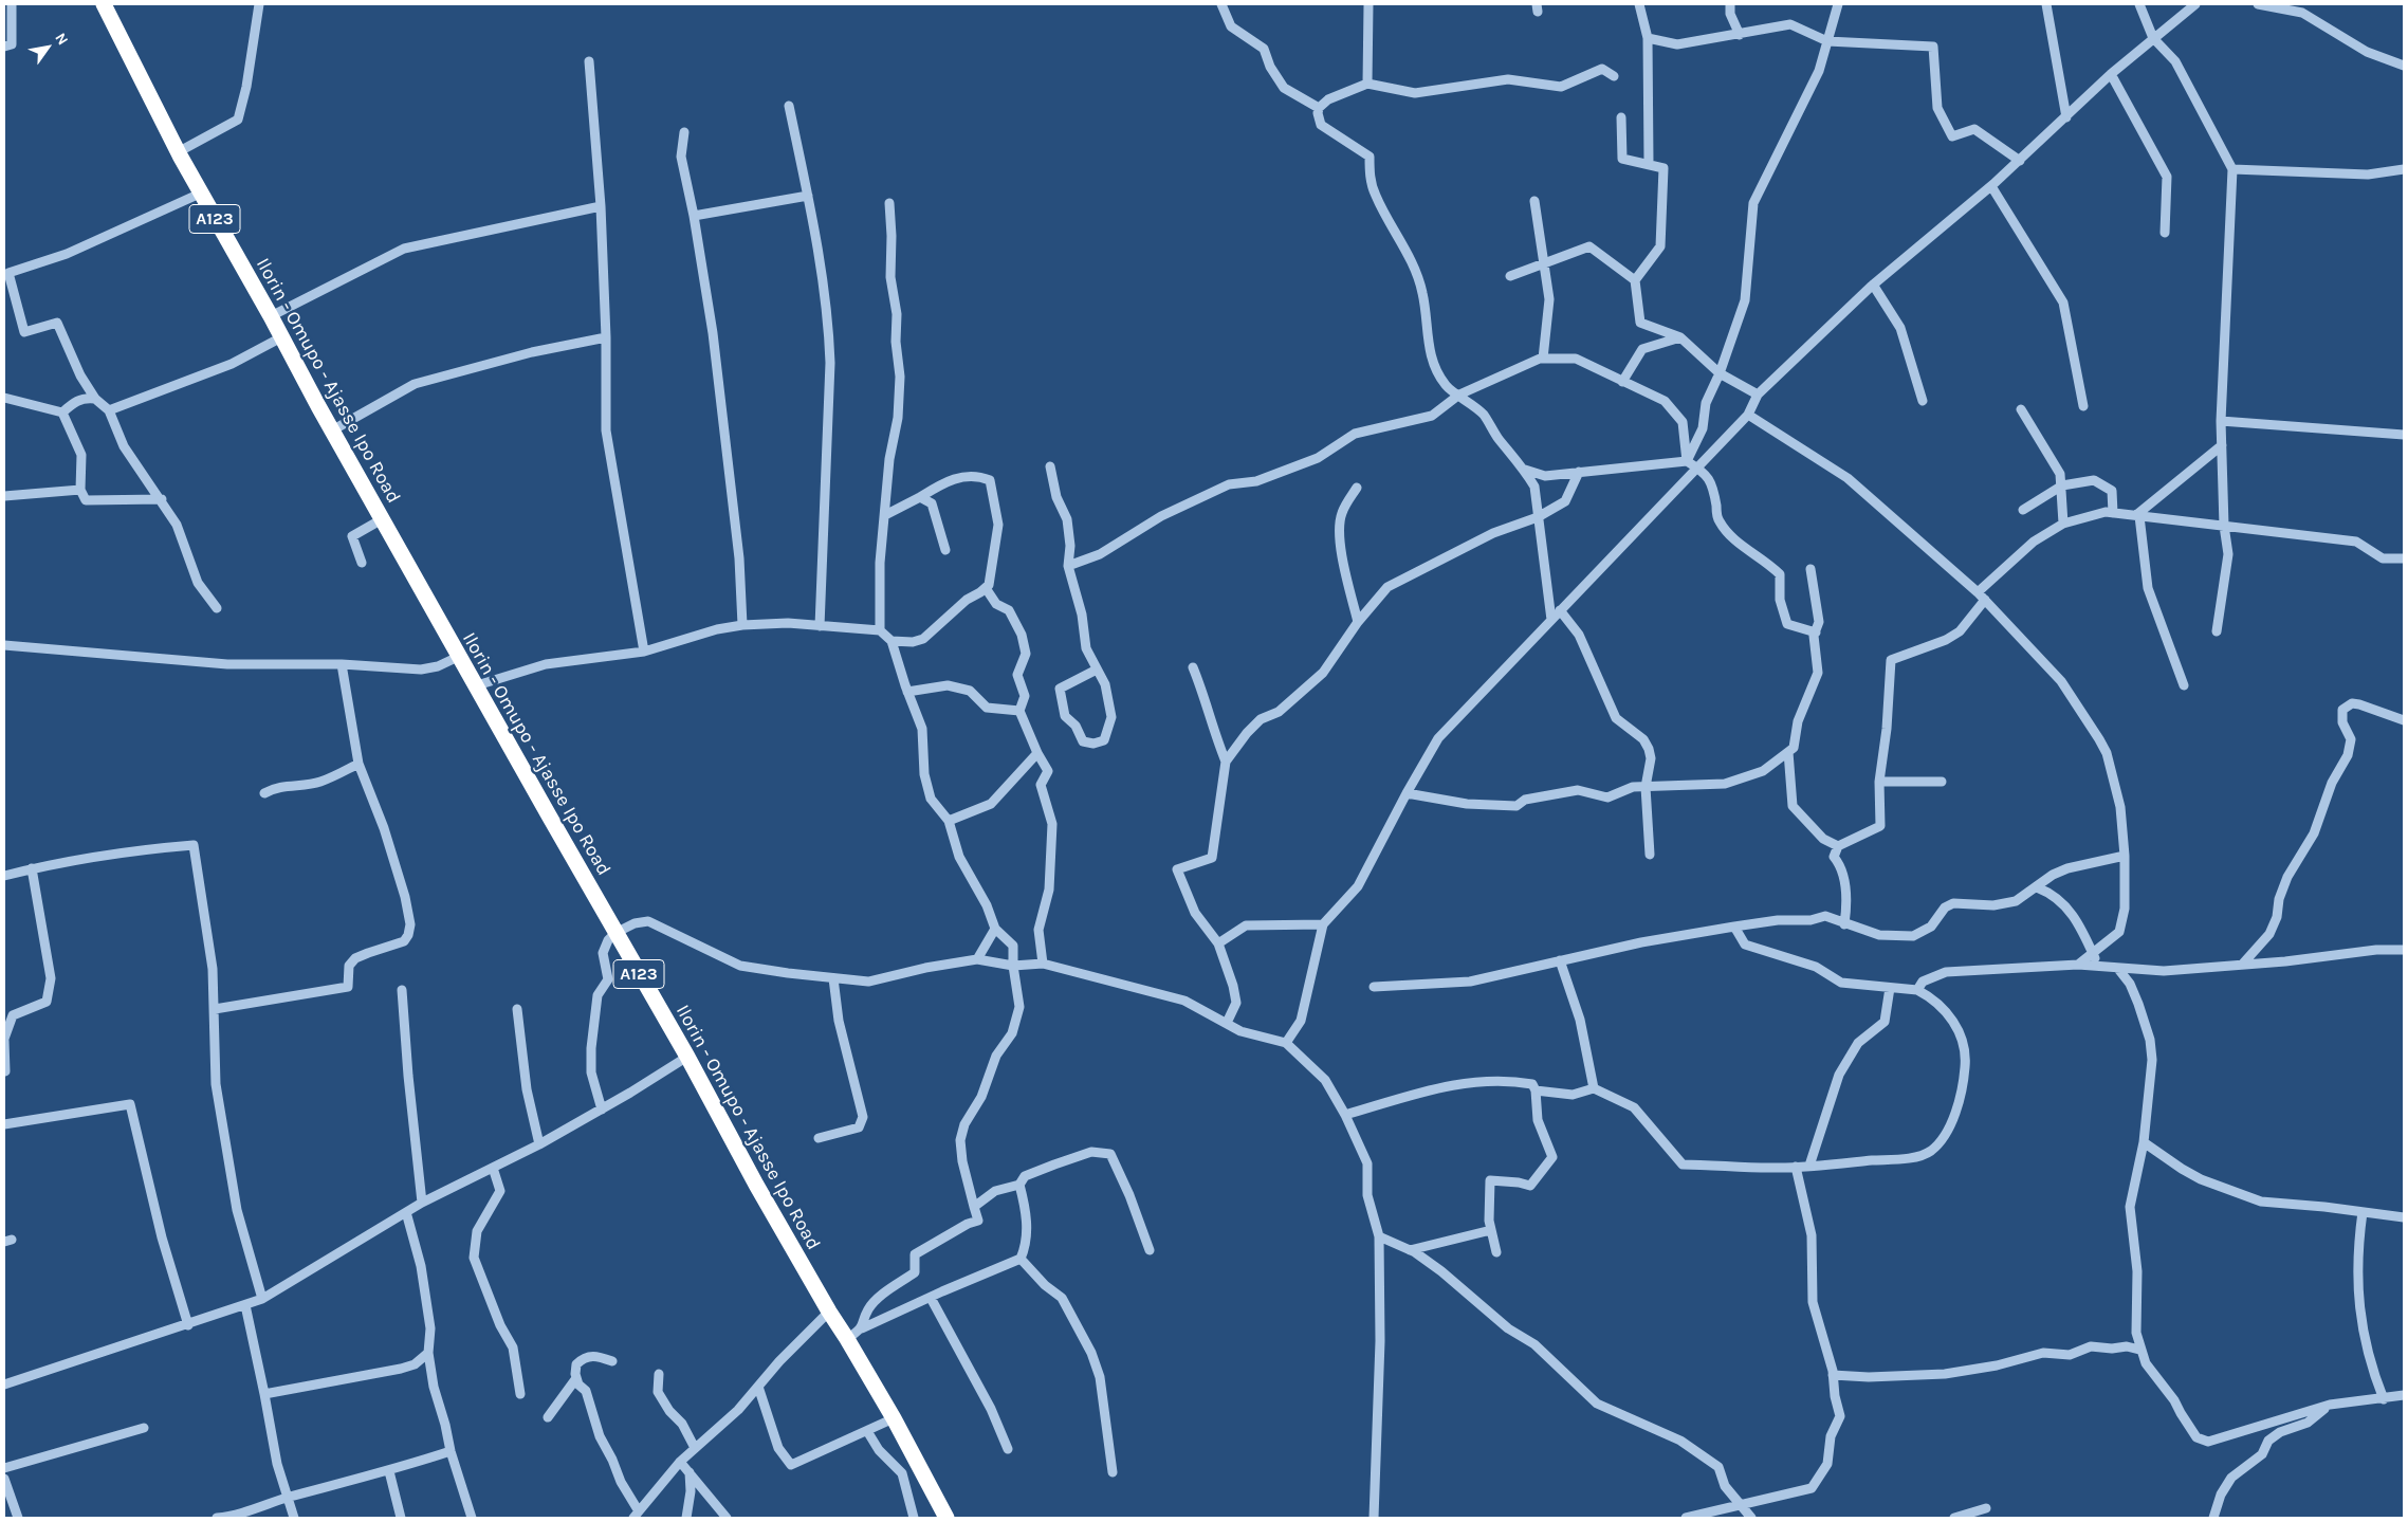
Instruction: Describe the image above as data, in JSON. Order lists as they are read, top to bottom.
{
  "streets": {
    "highway": ["A123", "Ilorin - Omupo - Ajasse Ipo Road"]
  },
  "north": "top right"
}
